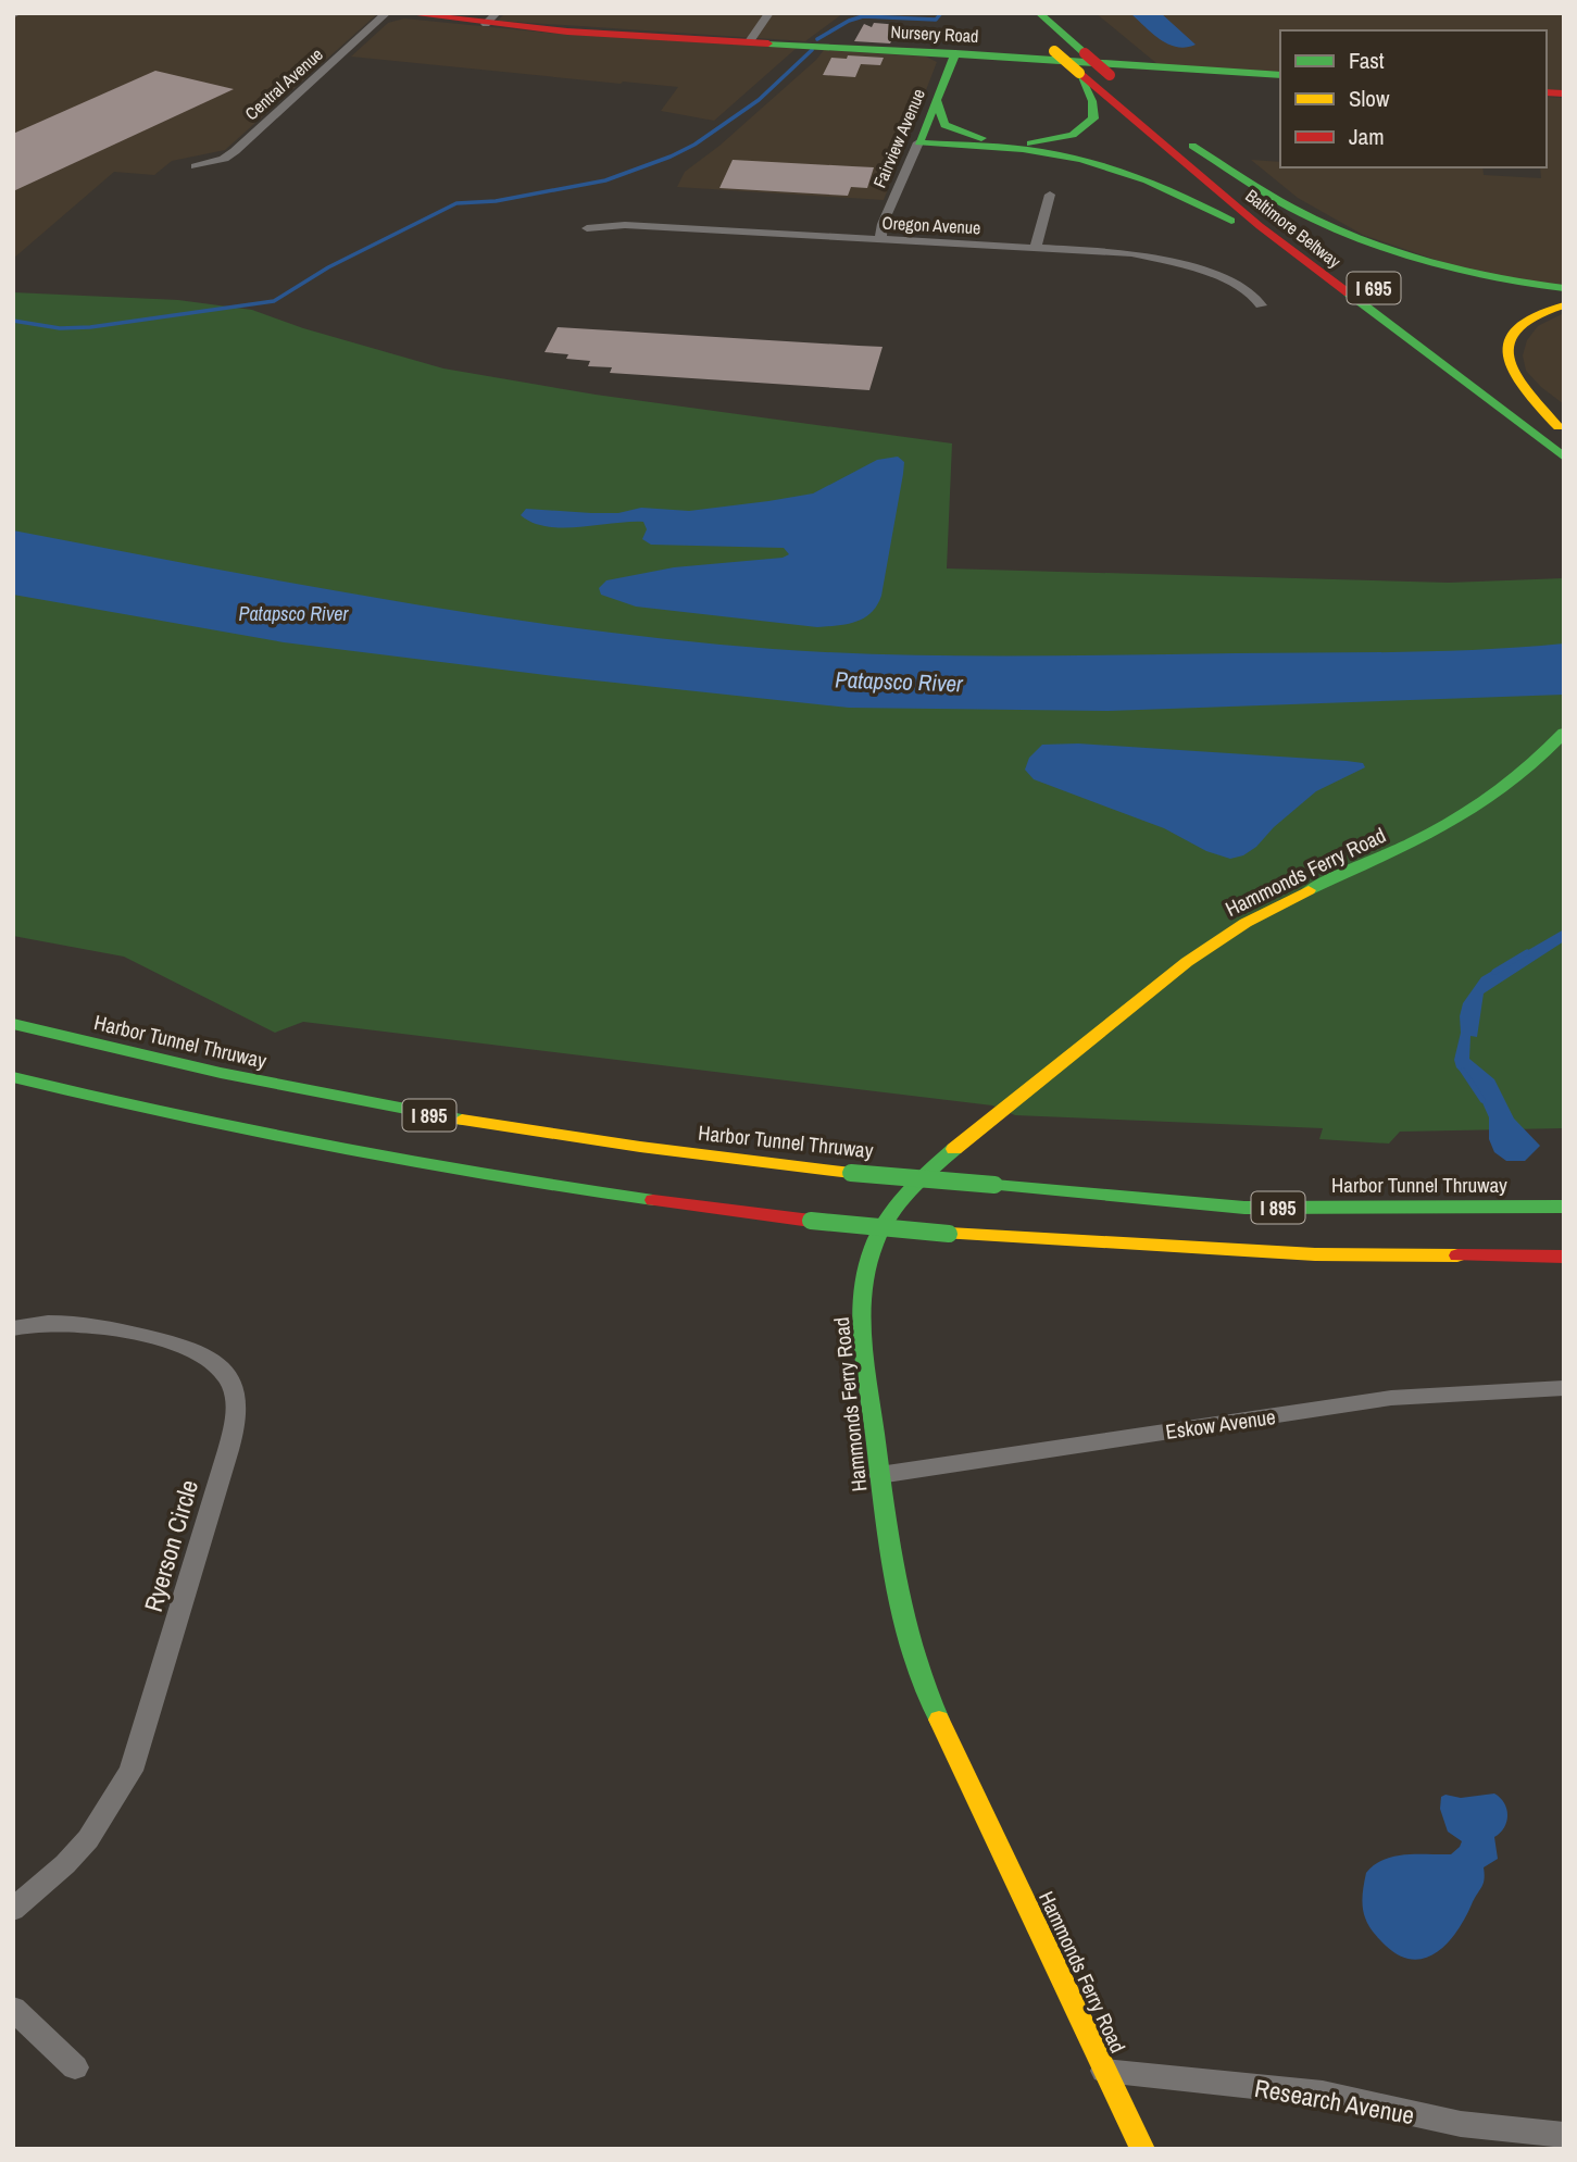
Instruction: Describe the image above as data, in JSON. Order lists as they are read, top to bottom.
{
  "streets": {
    "main road": [
      "Nursery Road",
      "Fairview Avenue",
      "Baltimore Beltway",
      "I 695",
      "Hammonds Ferry Road",
      "Harbor Tunnel Thruway",
      "I 895"
    ],
    "street": [
      "Central Avenue",
      "Oregon Avenue",
      "Eskow Avenue",
      "Ryerson Circle",
      "Research Avenue"
    ]
  },
  "crossings": [
    ["Nursery Road", "Fairview Avenue"],
    ["Fairview Avenue", "Oregon Avenue"],
    ["Hammonds Ferry Road", "Eskow Avenue"],
    ["Hammonds Ferry Road", "Research Avenue"]
  ],
  "water": ["Patapsco River"],
  "legend": ["Fast", "Slow", "Jam"]
}
